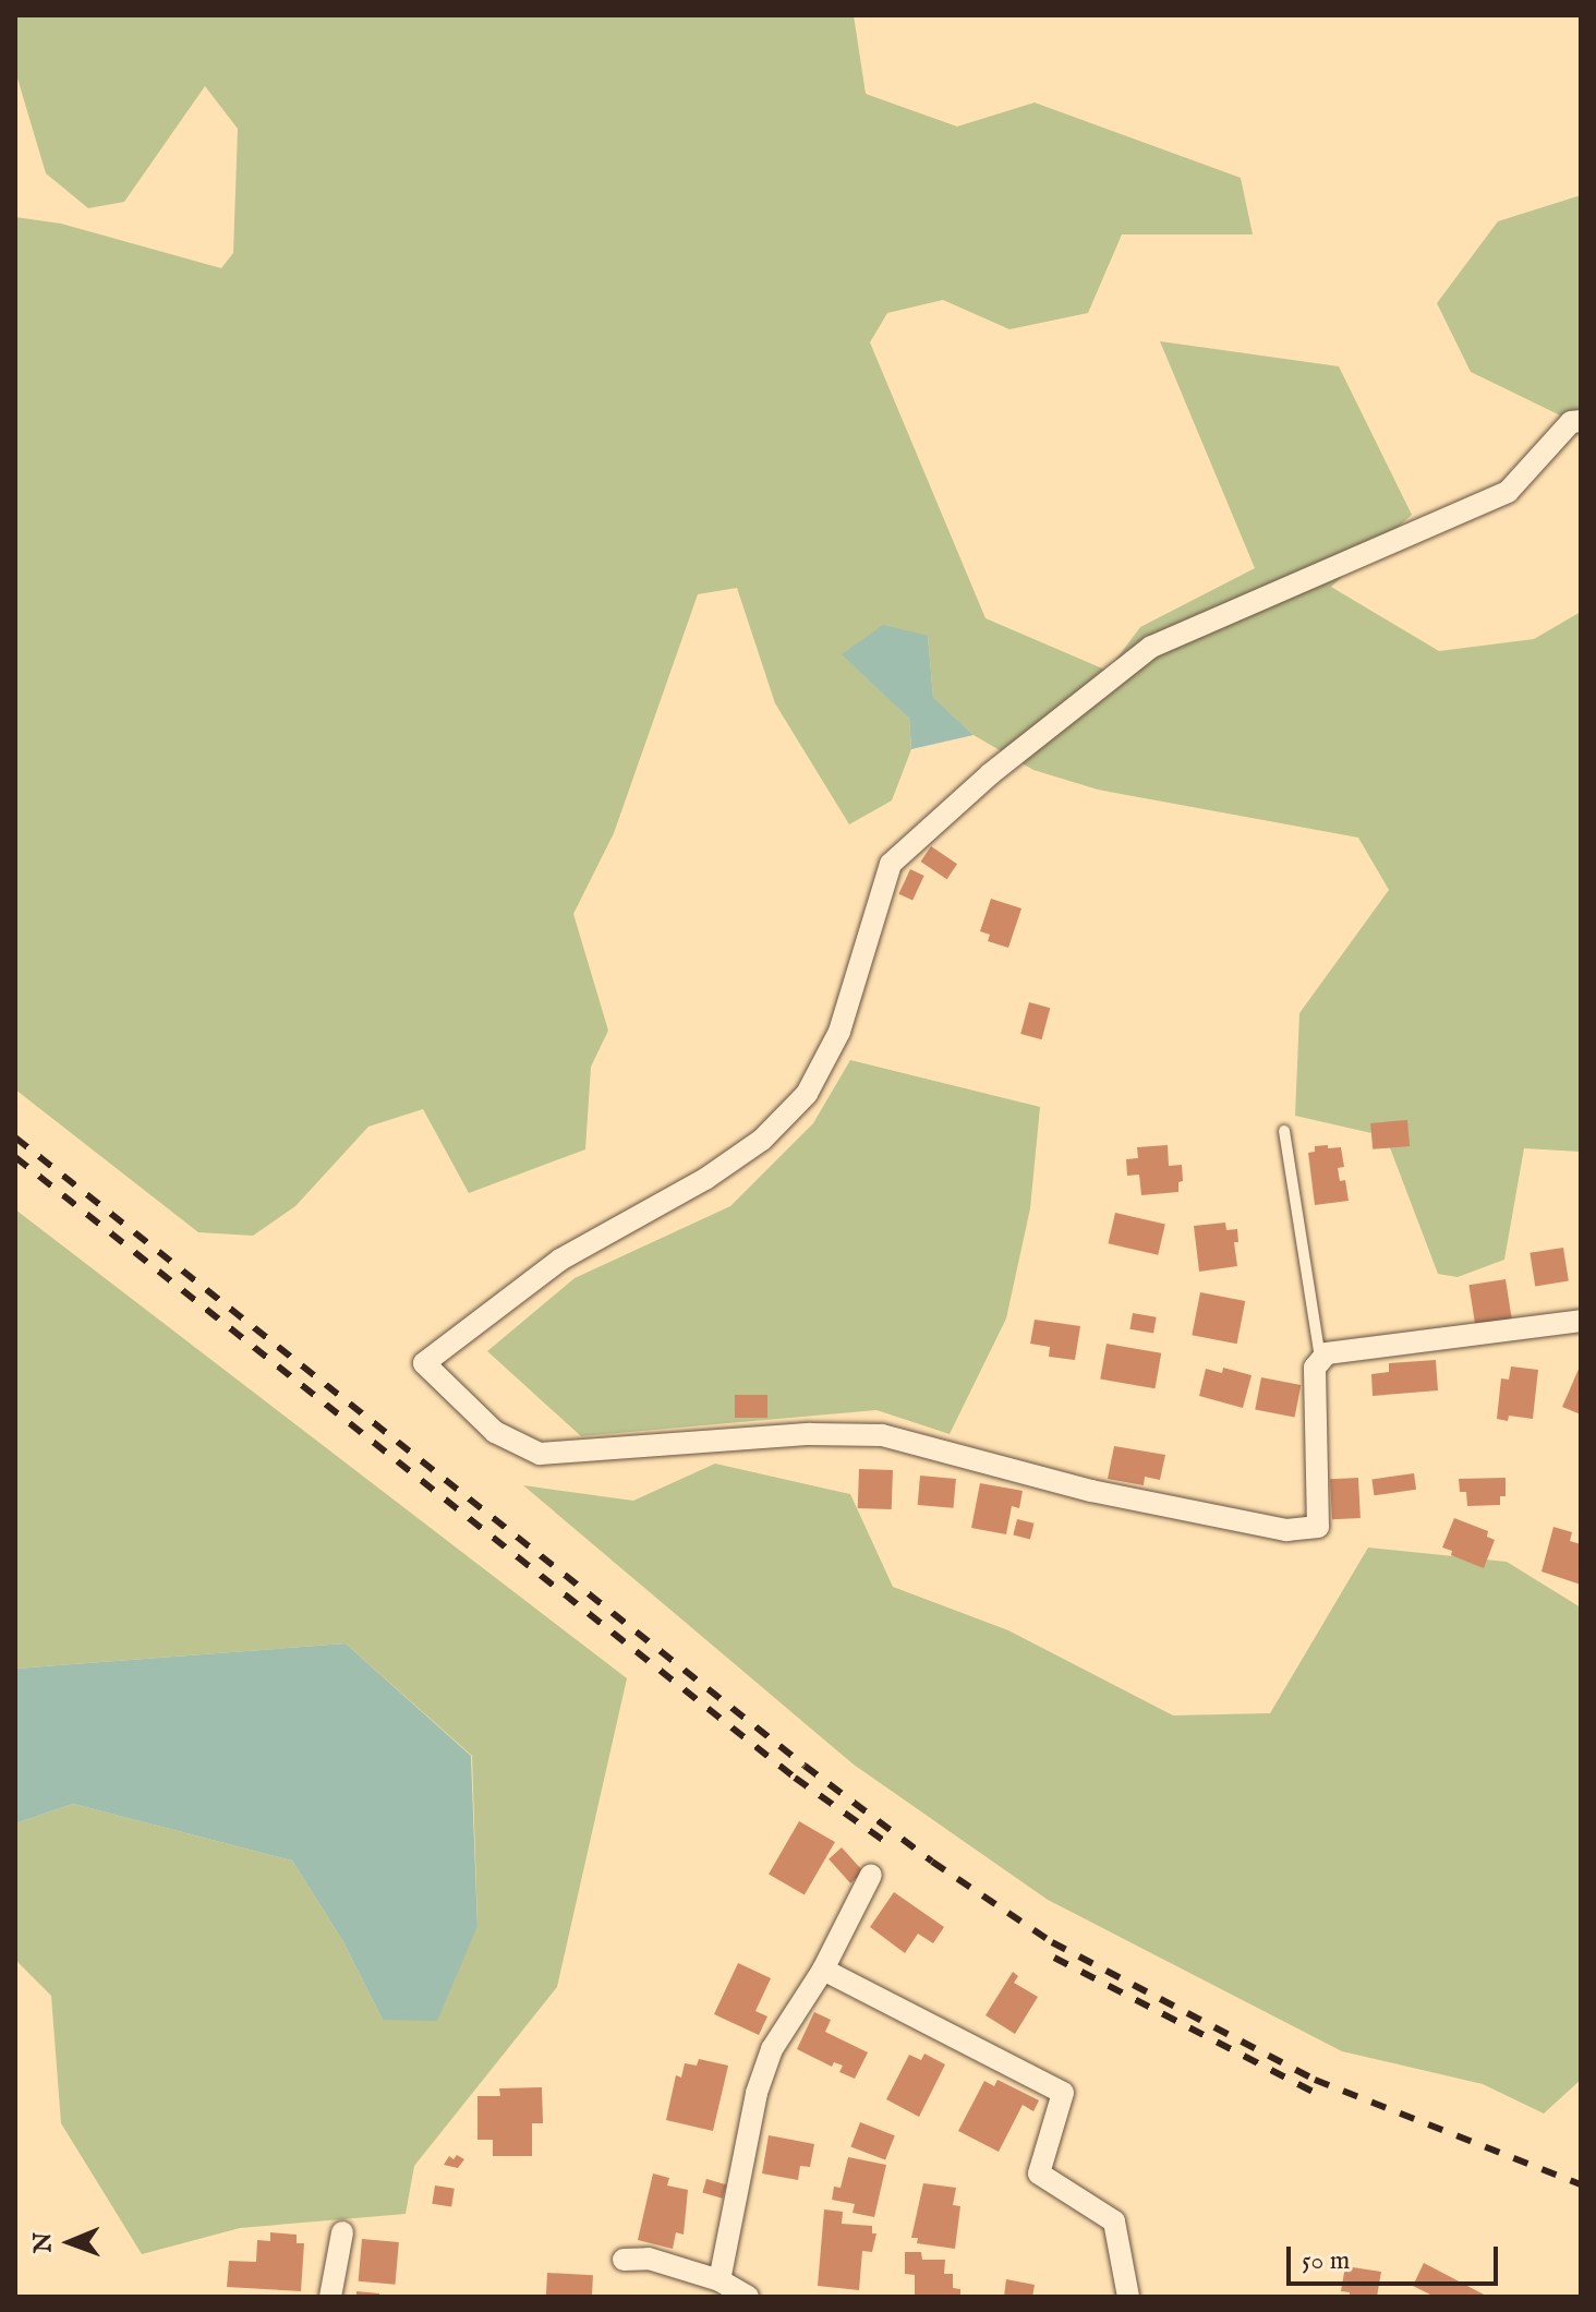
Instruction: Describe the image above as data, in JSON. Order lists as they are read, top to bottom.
{
  "scale_bar": "50 m",
  "north": "left"
}
